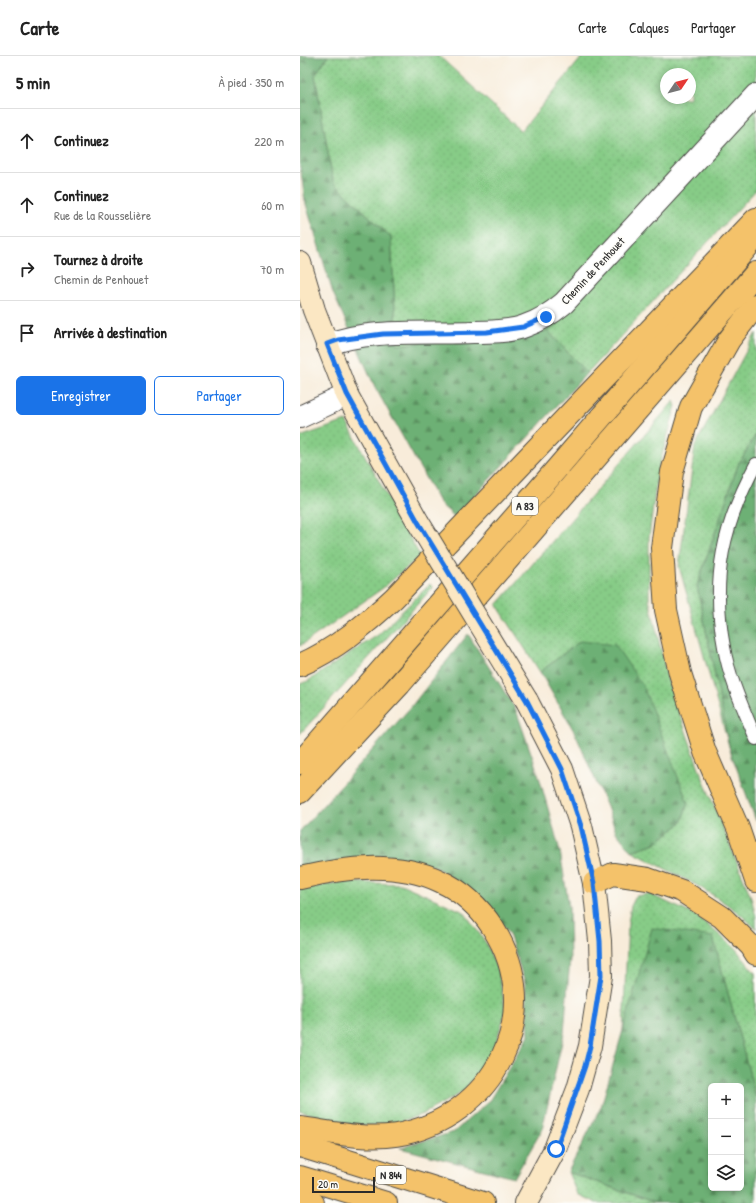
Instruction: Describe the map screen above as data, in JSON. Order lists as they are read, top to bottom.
{
  "streets": {
    "highway": ["A 83", "N 844"],
    "street": ["Chemin de Penhouet"]
  },
  "scale_bar": "20 m",
  "north": "top right",
  "page": {
    "header": "Carte",
    "nav": ["Carte", "Calques", "Partager"],
    "heading": ["5 min", "À pied · 350 m"],
    "list": [
      ["Continuez", "220 m"],
      ["Continuez", "Rue de la Rousselière", "60 m"],
      ["Tournez à droite", "Chemin de Penhouet", "70 m"],
      "Arrivée à destination"
    ],
    "buttons": ["Enregistrer", "Partager"],
    "map_buttons": ["+", "−"],
    "scale": "20 m"
  }
}
